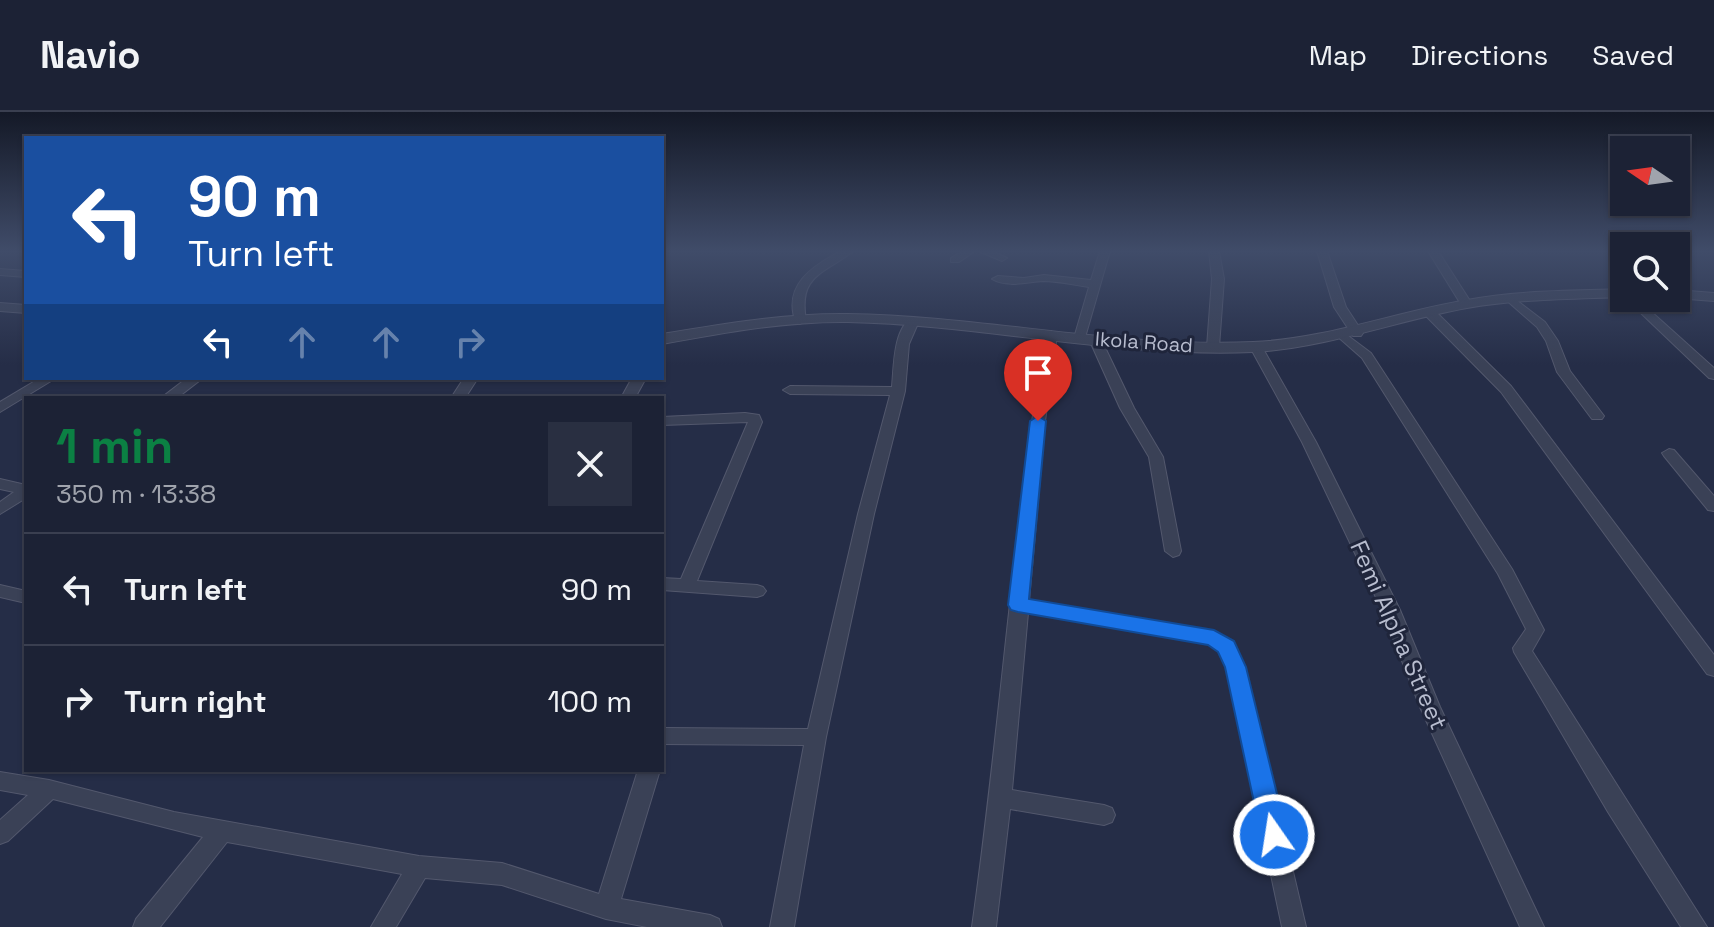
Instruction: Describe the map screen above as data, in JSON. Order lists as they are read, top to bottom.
{
  "streets": {
    "street": ["Ikola Road", "Femi Alpha Street"]
  },
  "crossings": [
    ["Ikola Road", "Femi Alpha Street"]
  ],
  "north": "left",
  "page": {
    "header": "Navio",
    "nav": ["Map", "Directions", "Saved"],
    "turn": ["90 m", "Turn left"],
    "heading": ["1 min", "350 m · 13:38"],
    "list": [
      {
        "name": "Turn left",
        "value": "90 m"
      },
      {
        "name": "Turn right",
        "value": "100 m"
      }
    ]
  }
}
